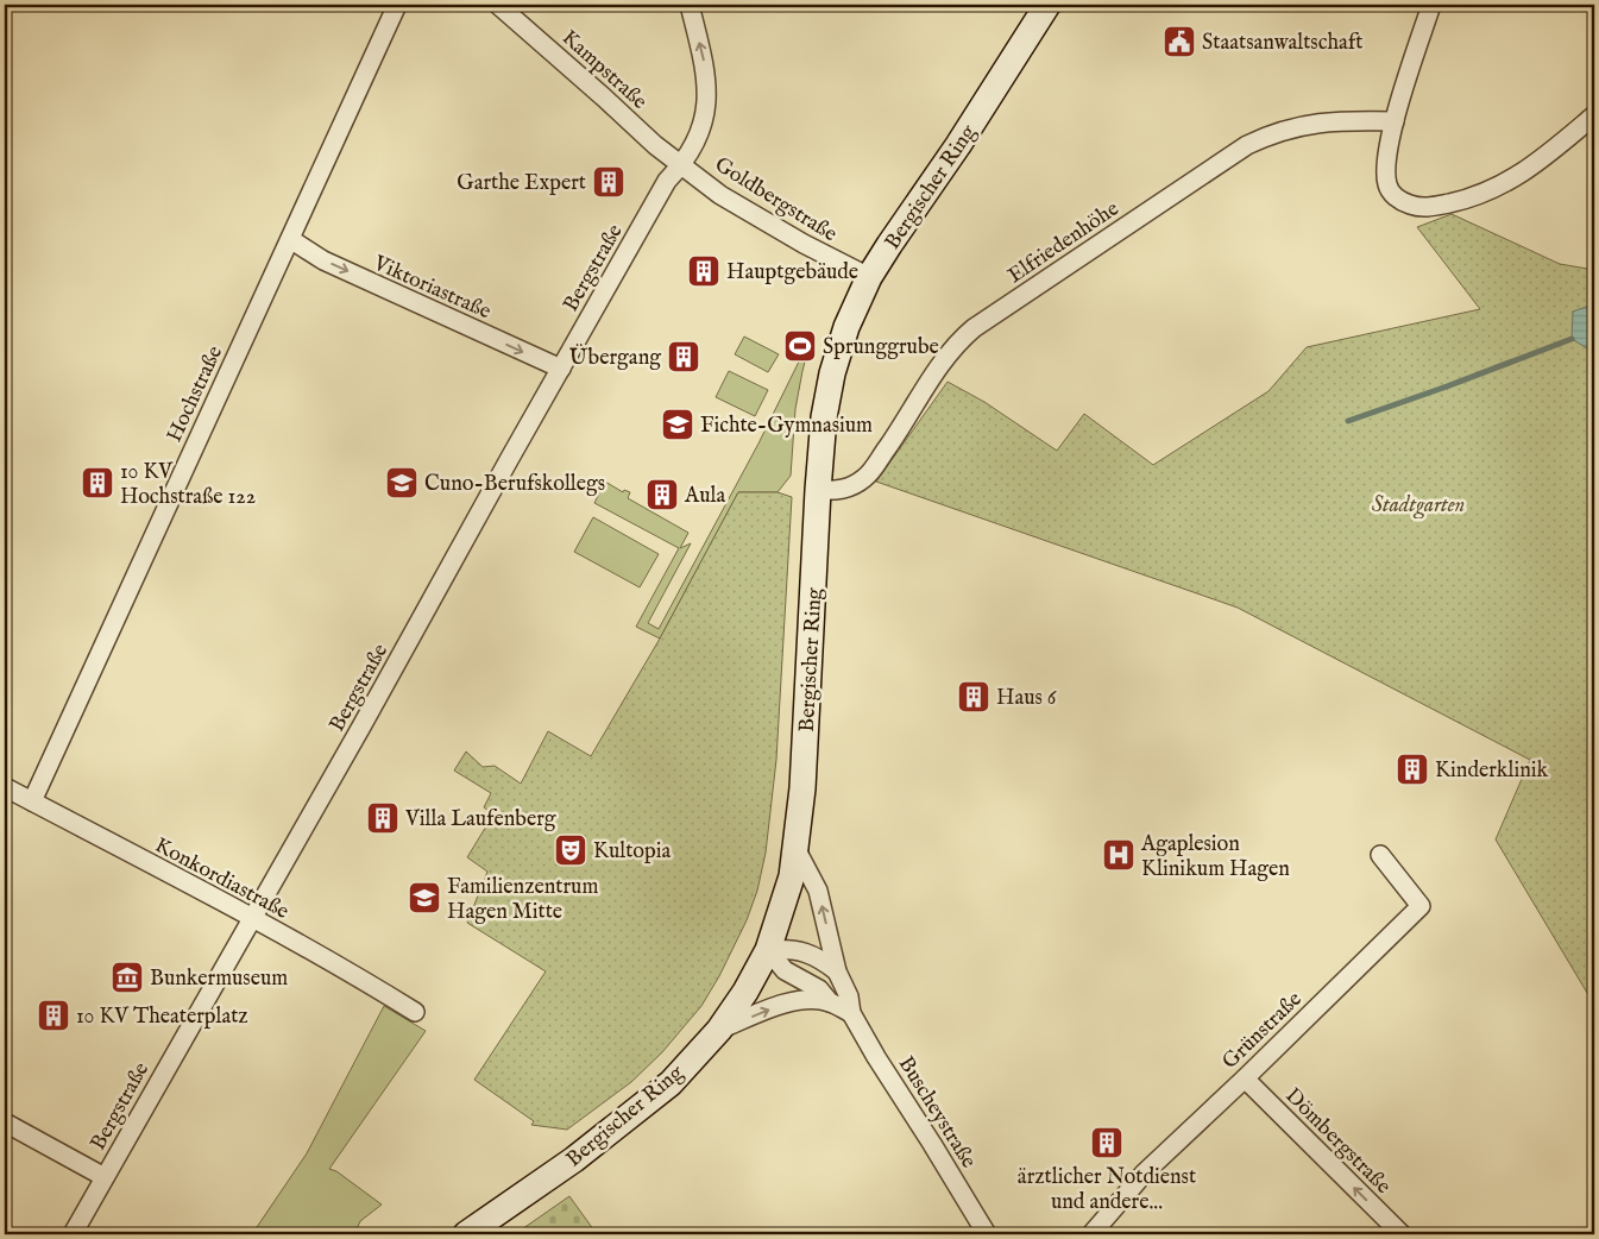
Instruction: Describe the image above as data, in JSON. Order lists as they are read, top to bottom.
{
  "streets": {
    "main road": ["Bergischer Ring"],
    "street": [
      "Kampstraße",
      "Goldbergstraße",
      "Elfriedenhöhe",
      "Bergstraße",
      "Viktoriastraße",
      "Hochstraße",
      "Konkordiastraße",
      "Grünstraße",
      "Buscheystraße",
      "Dömbergstraße"
    ]
  },
  "crossings": [
    ["Kampstraße", "Goldbergstraße"],
    ["Kampstraße", "Bergstraße"],
    ["Bergischer Ring", "Goldbergstraße"],
    ["Bergischer Ring", "Elfriedenhöhe"],
    ["Bergischer Ring", "Buscheystraße"],
    ["Goldbergstraße", "Bergstraße"],
    ["Bergstraße", "Viktoriastraße"],
    ["Bergstraße", "Konkordiastraße"],
    ["Viktoriastraße", "Hochstraße"],
    ["Hochstraße", "Konkordiastraße"],
    ["Grünstraße", "Dömbergstraße"]
  ],
  "one_way": ["Goldbergstraße", "Viktoriastraße", "Dömbergstraße"],
  "parks": ["Stadtgarten"],
  "places": {
    "public building": ["Staatsanwaltschaft"],
    "building": [
      "Garthe Expert",
      "Hauptgebäude",
      "Übergang",
      "10 KV Hochstraße 122",
      "Aula",
      "Haus 6",
      "Kinderklinik",
      "Villa Laufenberg",
      "10 KV Theaterplatz",
      "ärztlicher Notdienst und andere..."
    ],
    "sports": ["Sprunggrube"],
    "school or university": ["Fichte-Gymnasium", "Cuno-Berufskollegs", "Familienzentrum Hagen Mitte"],
    "theatre": ["Kultopia"],
    "hospital": ["Agaplesion Klinikum Hagen"],
    "museum": ["Bunkermuseum"]
  }
}
